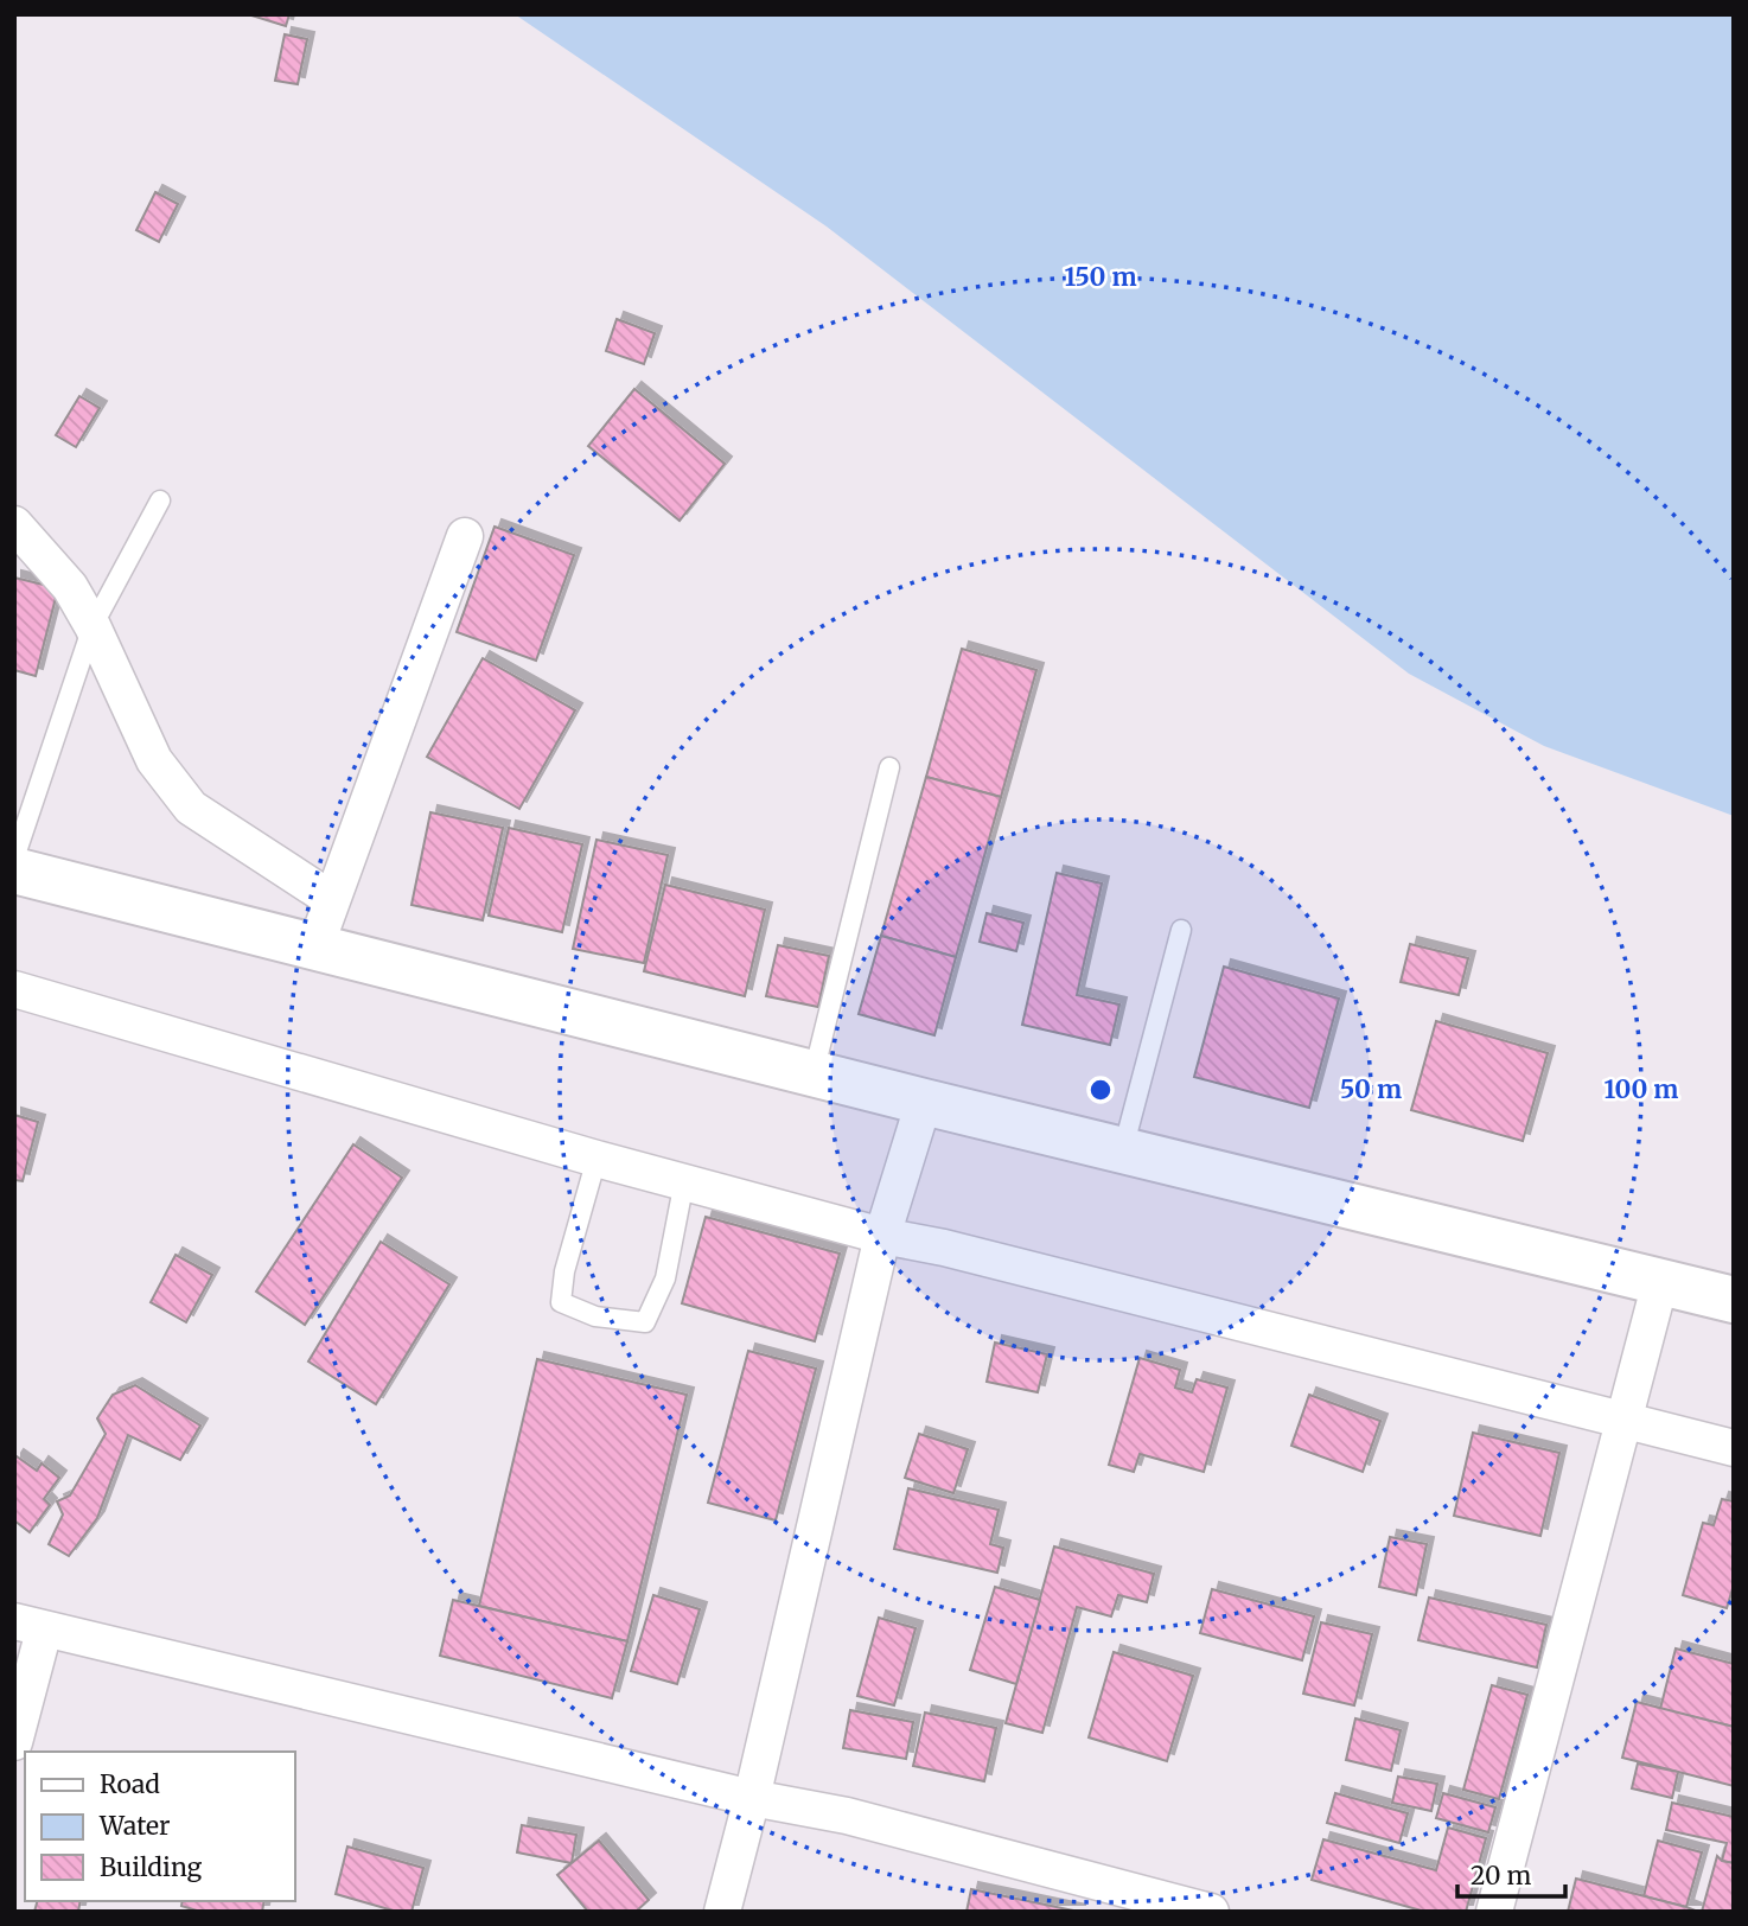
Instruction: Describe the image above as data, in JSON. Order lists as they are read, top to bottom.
{
  "legend": ["Road", "Water", "Building"],
  "scale_bar": "20 m",
  "rings": ["150 m", "50 m", "100 m"]
}
